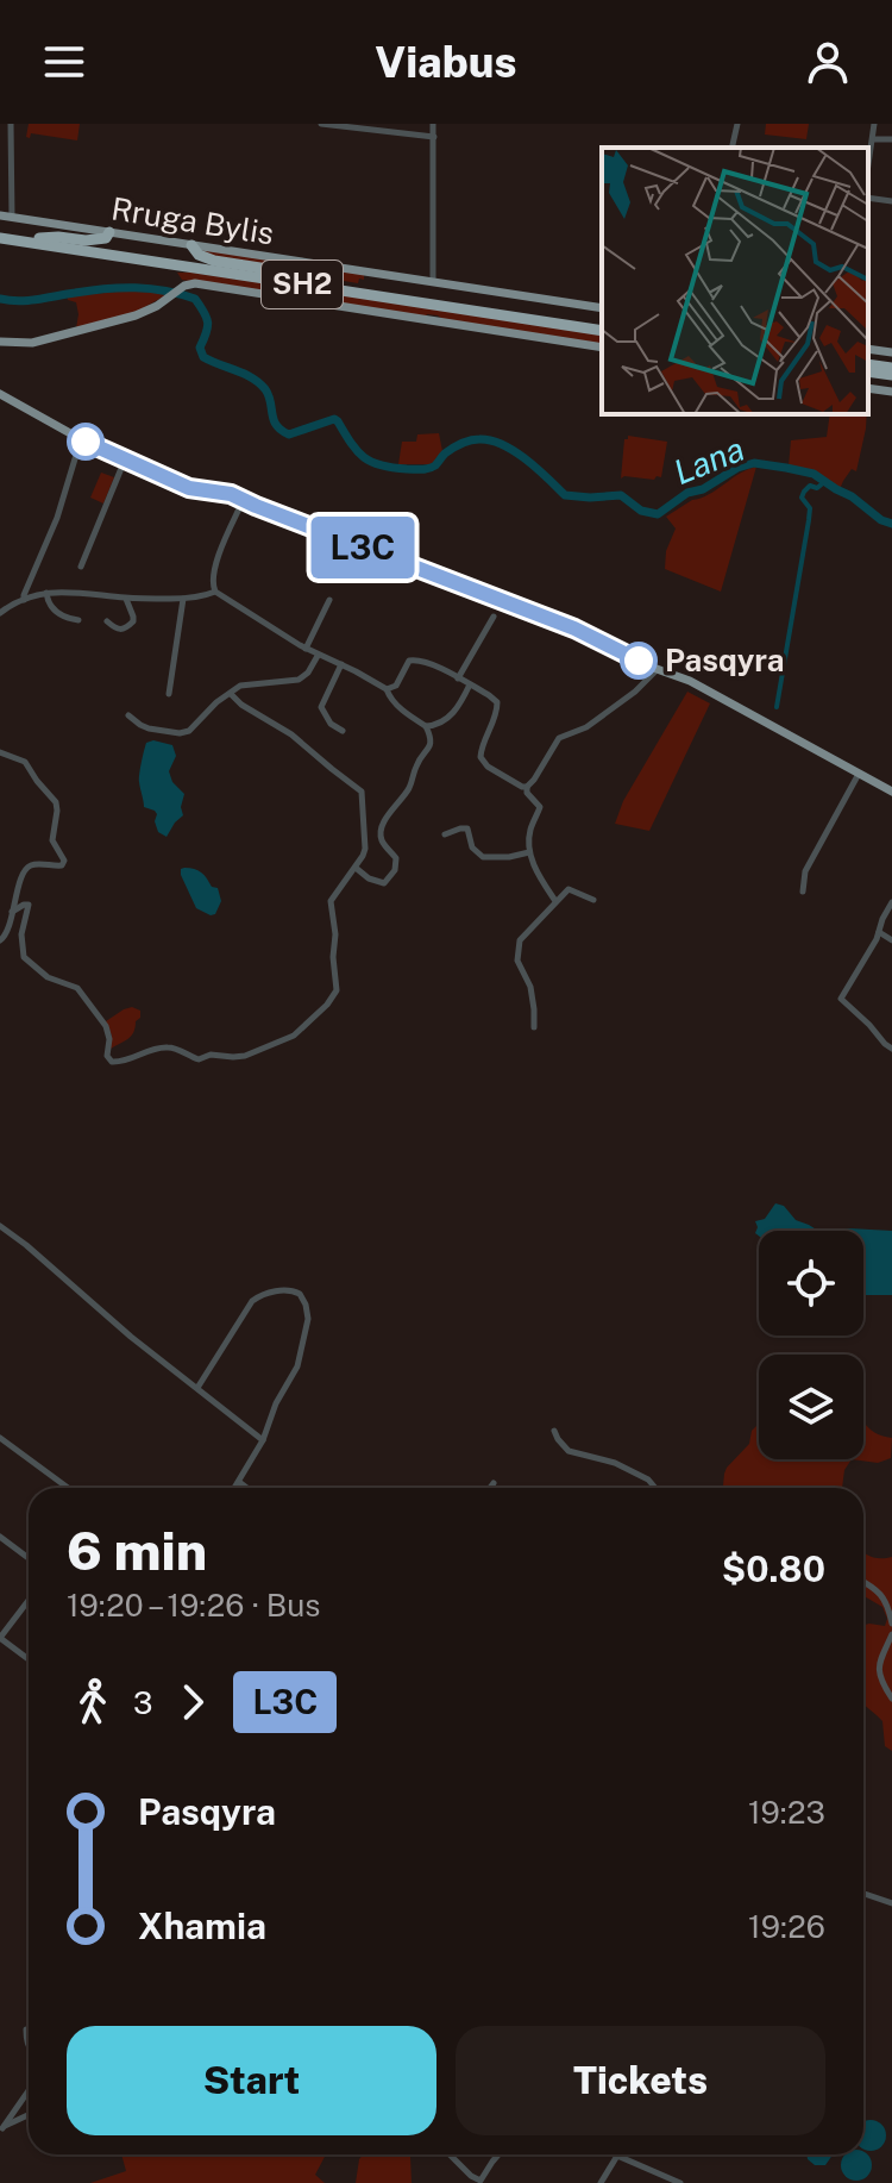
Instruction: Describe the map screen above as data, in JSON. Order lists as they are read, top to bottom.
{
  "streets": {
    "highway": ["SH2"],
    "main road": ["Rruga Bylis"]
  },
  "water": ["Lana"],
  "places": ["Pasqyra"],
  "lines": ["bus line L3C"],
  "page": {
    "header": "Viabus",
    "on_map": "L3C",
    "heading": ["6 min", "19:20 – 19:26 · Bus", "$0.80"],
    "legs": ["3", "L3C"],
    "list": [
      {
        "name": "Pasqyra",
        "value": "19:23"
      },
      {
        "name": "Xhamia",
        "value": "19:26"
      }
    ],
    "buttons": ["Start", "Tickets"]
  }
}
